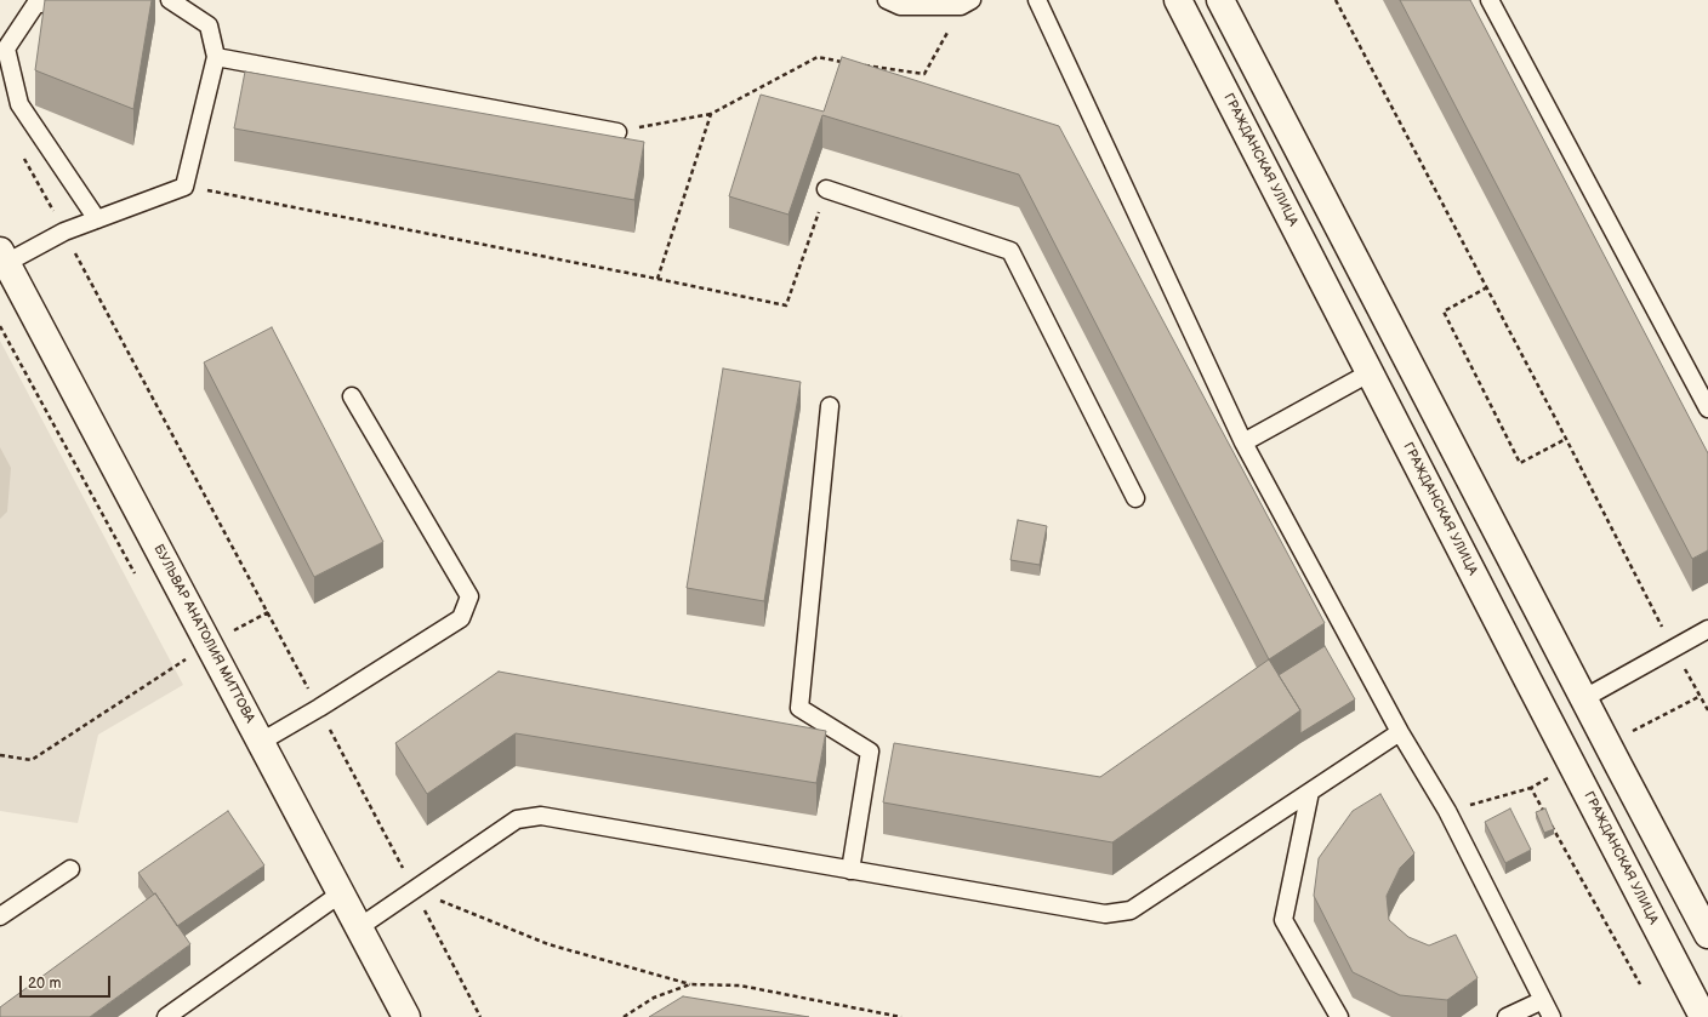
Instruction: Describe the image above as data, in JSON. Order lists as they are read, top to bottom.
{
  "streets": {
    "main road": ["ГРАЖДАНСКАЯ УЛИЦА", "БУЛЬВАР АНАТОЛИЯ МИТТОВА"]
  },
  "scale_bar": "20 m"
}
